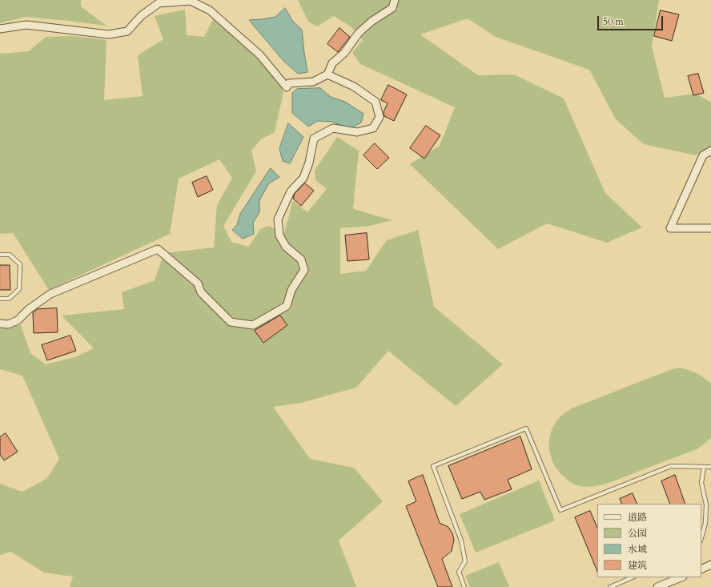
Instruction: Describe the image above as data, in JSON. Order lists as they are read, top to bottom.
{
  "legend": [
    "道路",
    "公园",
    "水域",
    "建筑"
  ],
  "scale_bar": "50 m"
}
